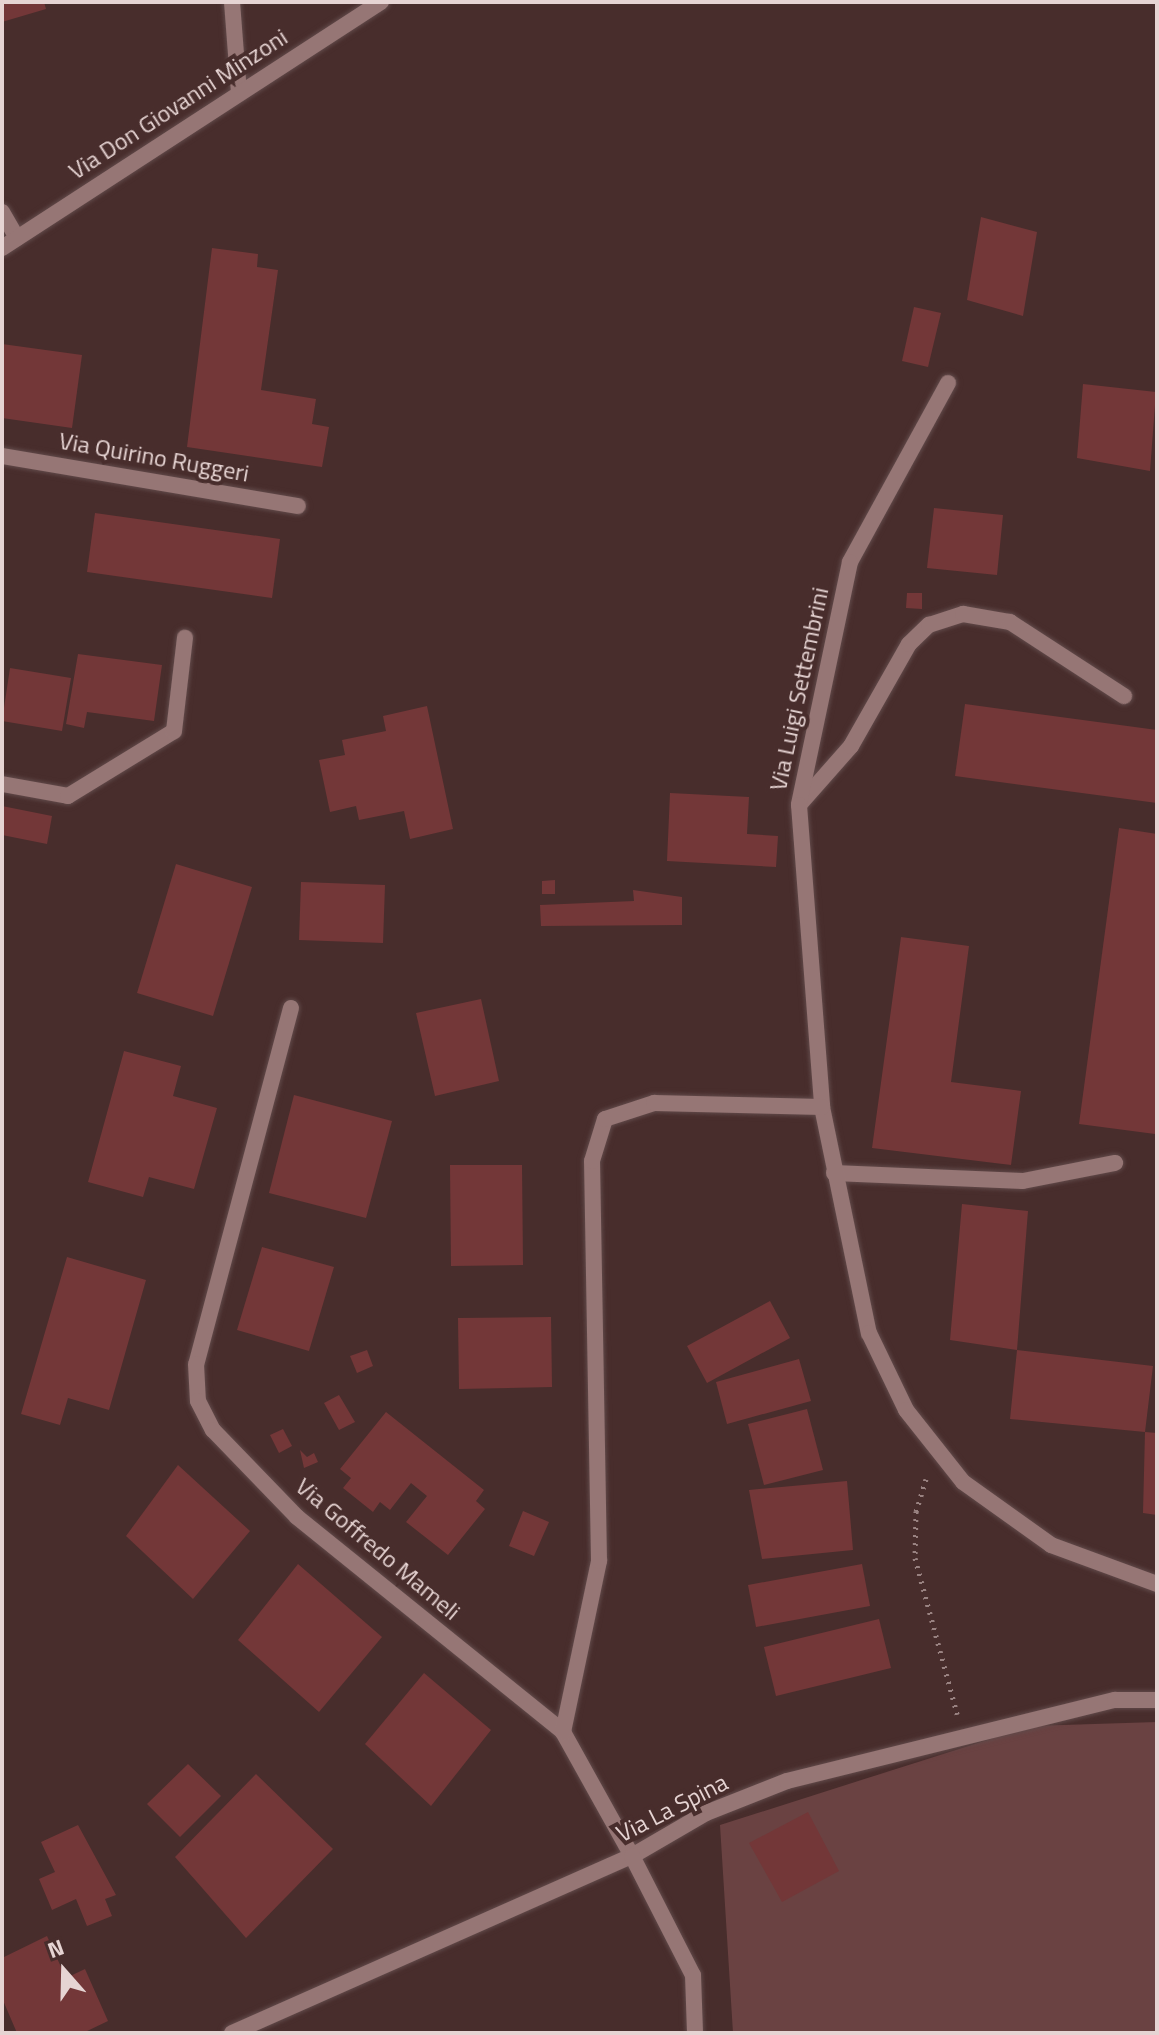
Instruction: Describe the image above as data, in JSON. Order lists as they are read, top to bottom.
{
  "streets": {
    "street": [
      "Via Don Giovanni Minzoni",
      "Via Quirino Ruggeri",
      "Via Luigi Settembrini",
      "Via Goffredo Mameli",
      "Via La Spina"
    ]
  },
  "crossings": [
    ["Via Goffredo Mameli", "Via La Spina"]
  ],
  "north": "top"
}
